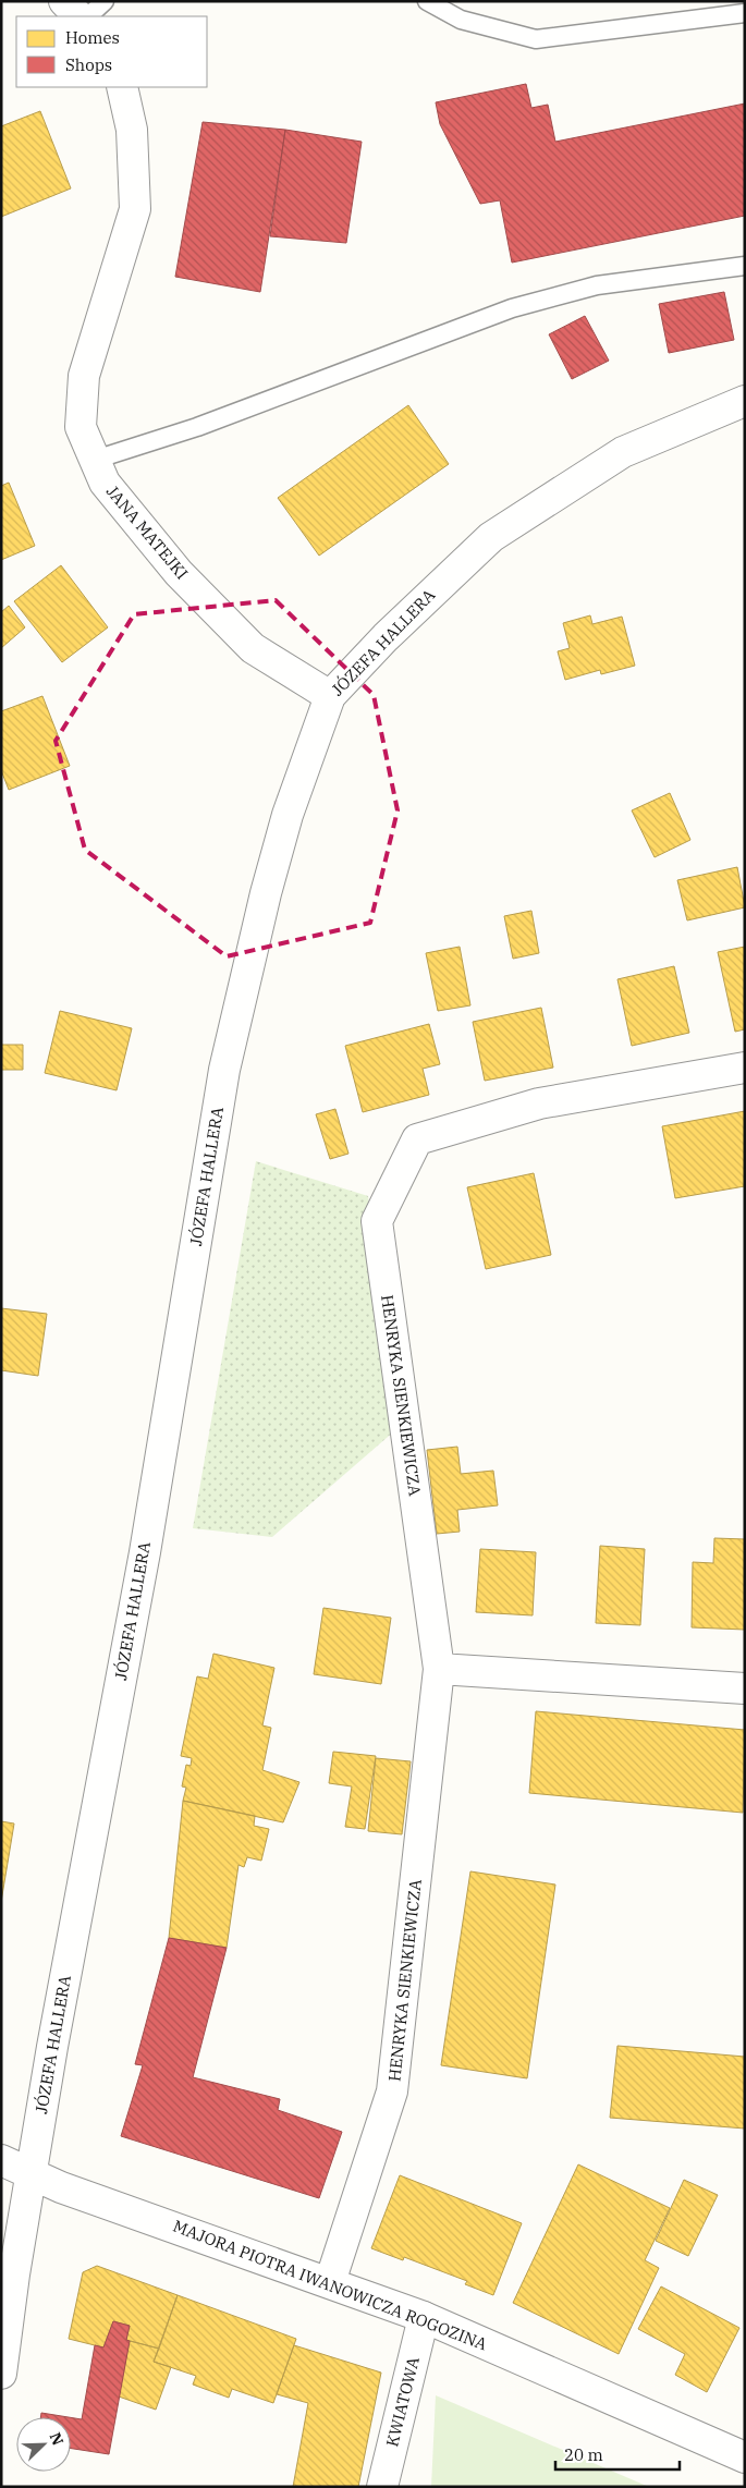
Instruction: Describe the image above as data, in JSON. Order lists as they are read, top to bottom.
{
  "streets": {
    "street": [
      "JANA MATEJKI",
      "JÓZEFA HALLERA",
      "HENRYKA SIENKIEWICZA",
      "MAJORA PIOTRA IWANOWICZA ROGOZINA",
      "KWIATOWA"
    ]
  },
  "crossings": [
    ["JANA MATEJKI", "JÓZEFA HALLERA"],
    ["JÓZEFA HALLERA", "MAJORA PIOTRA IWANOWICZA ROGOZINA"],
    ["HENRYKA SIENKIEWICZA", "MAJORA PIOTRA IWANOWICZA ROGOZINA"],
    ["MAJORA PIOTRA IWANOWICZA ROGOZINA", "KWIATOWA"]
  ],
  "legend": ["Homes", "Shops"],
  "scale_bar": "20 m",
  "north": "top right"
}
